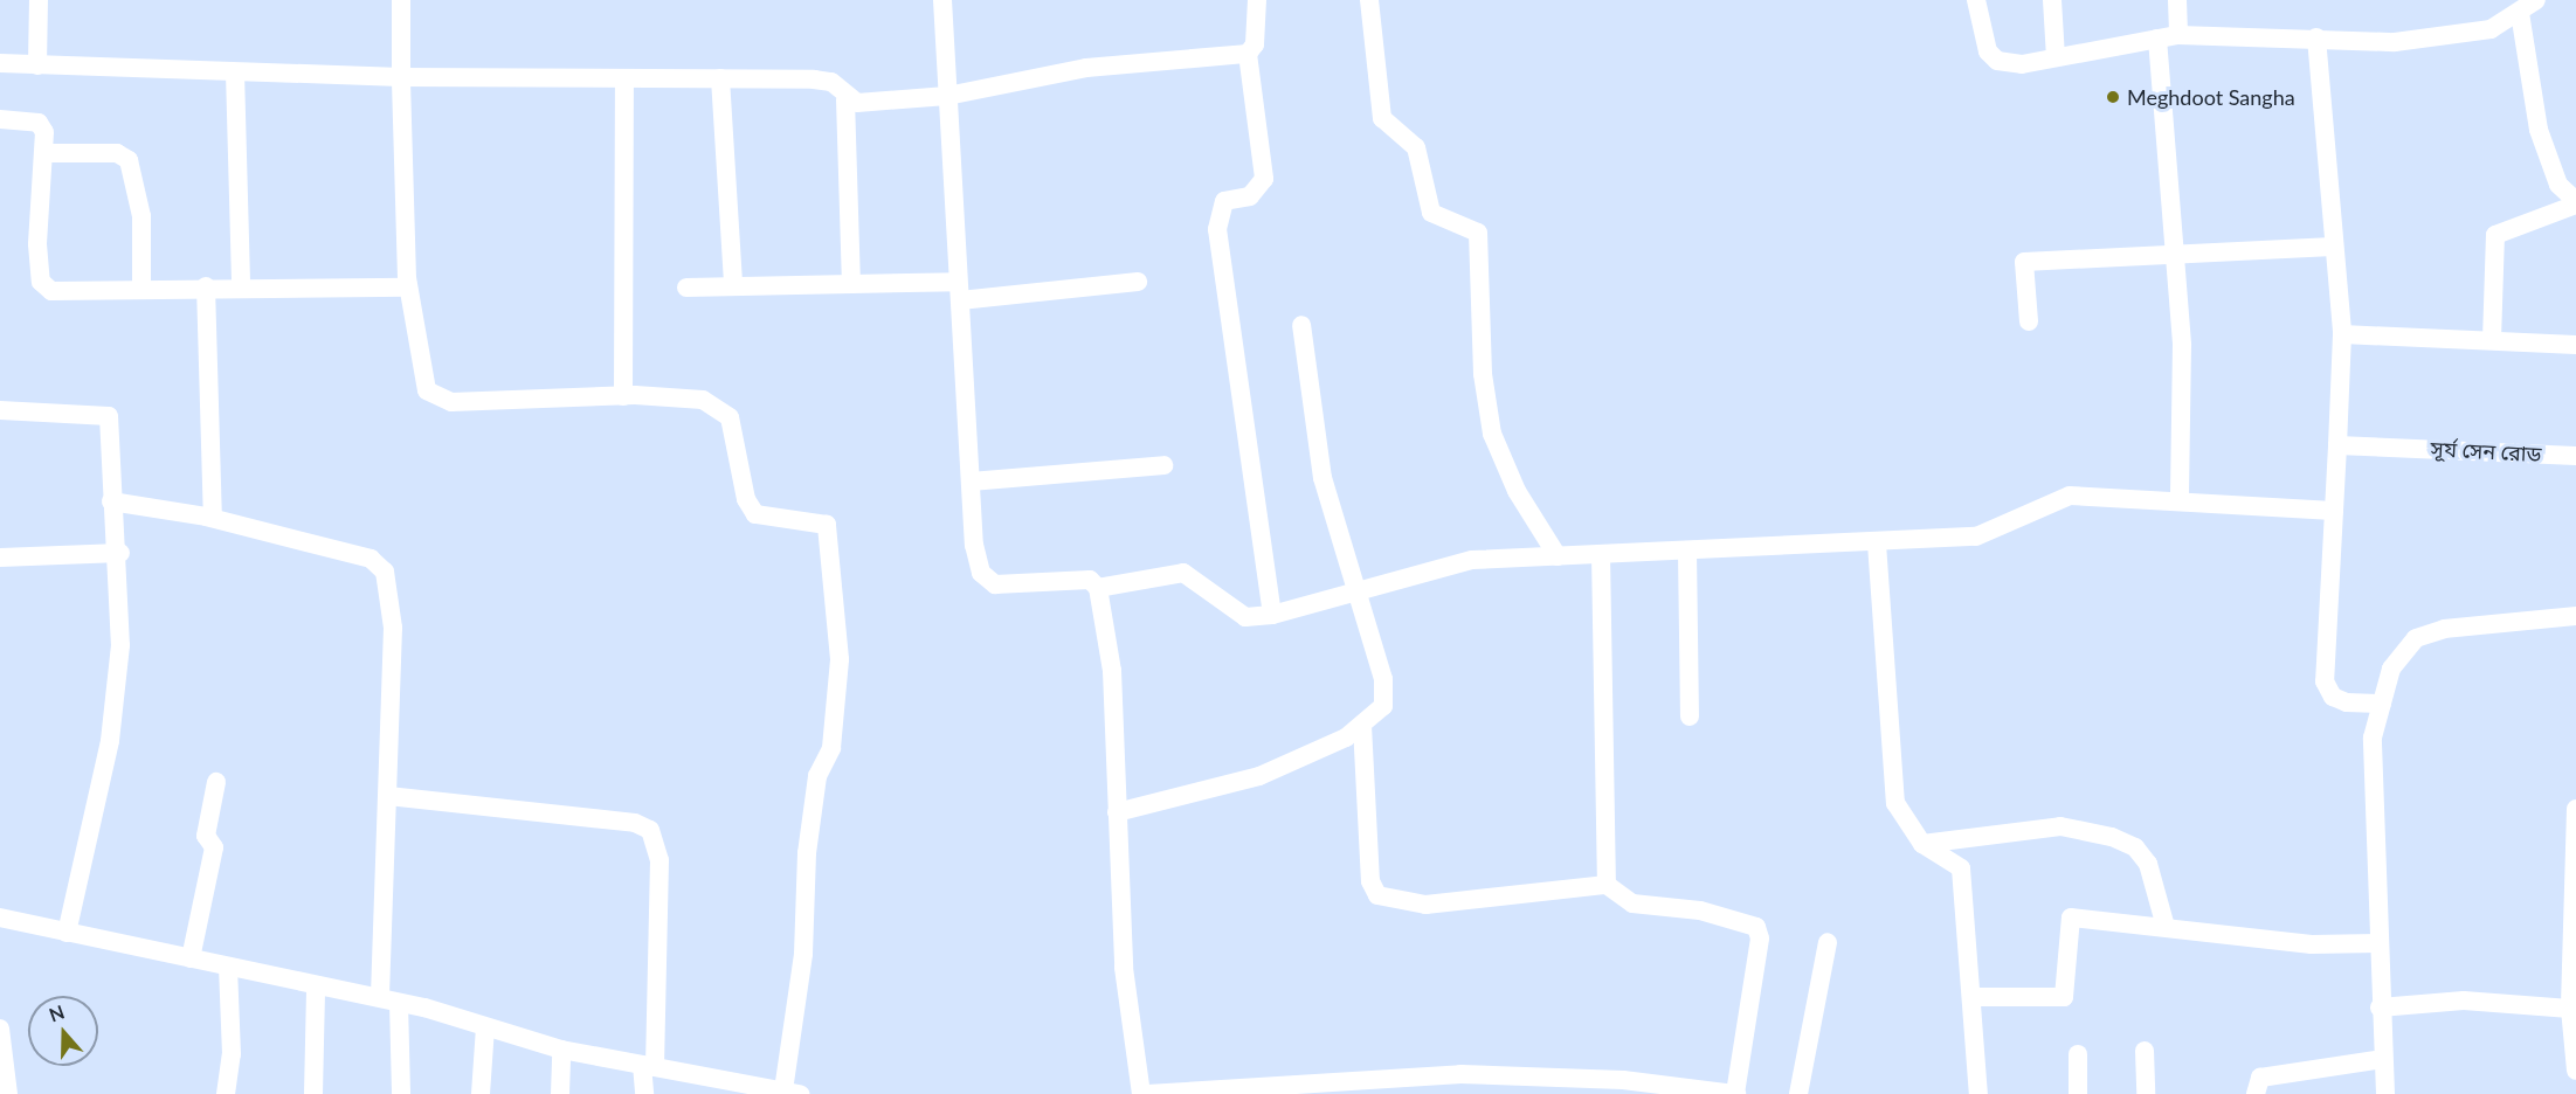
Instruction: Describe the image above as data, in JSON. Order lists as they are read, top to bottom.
{
  "streets": {
    "street": ["সূর্য সেন রোড"]
  },
  "places": ["Meghdoot Sangha"],
  "north": "top"
}
